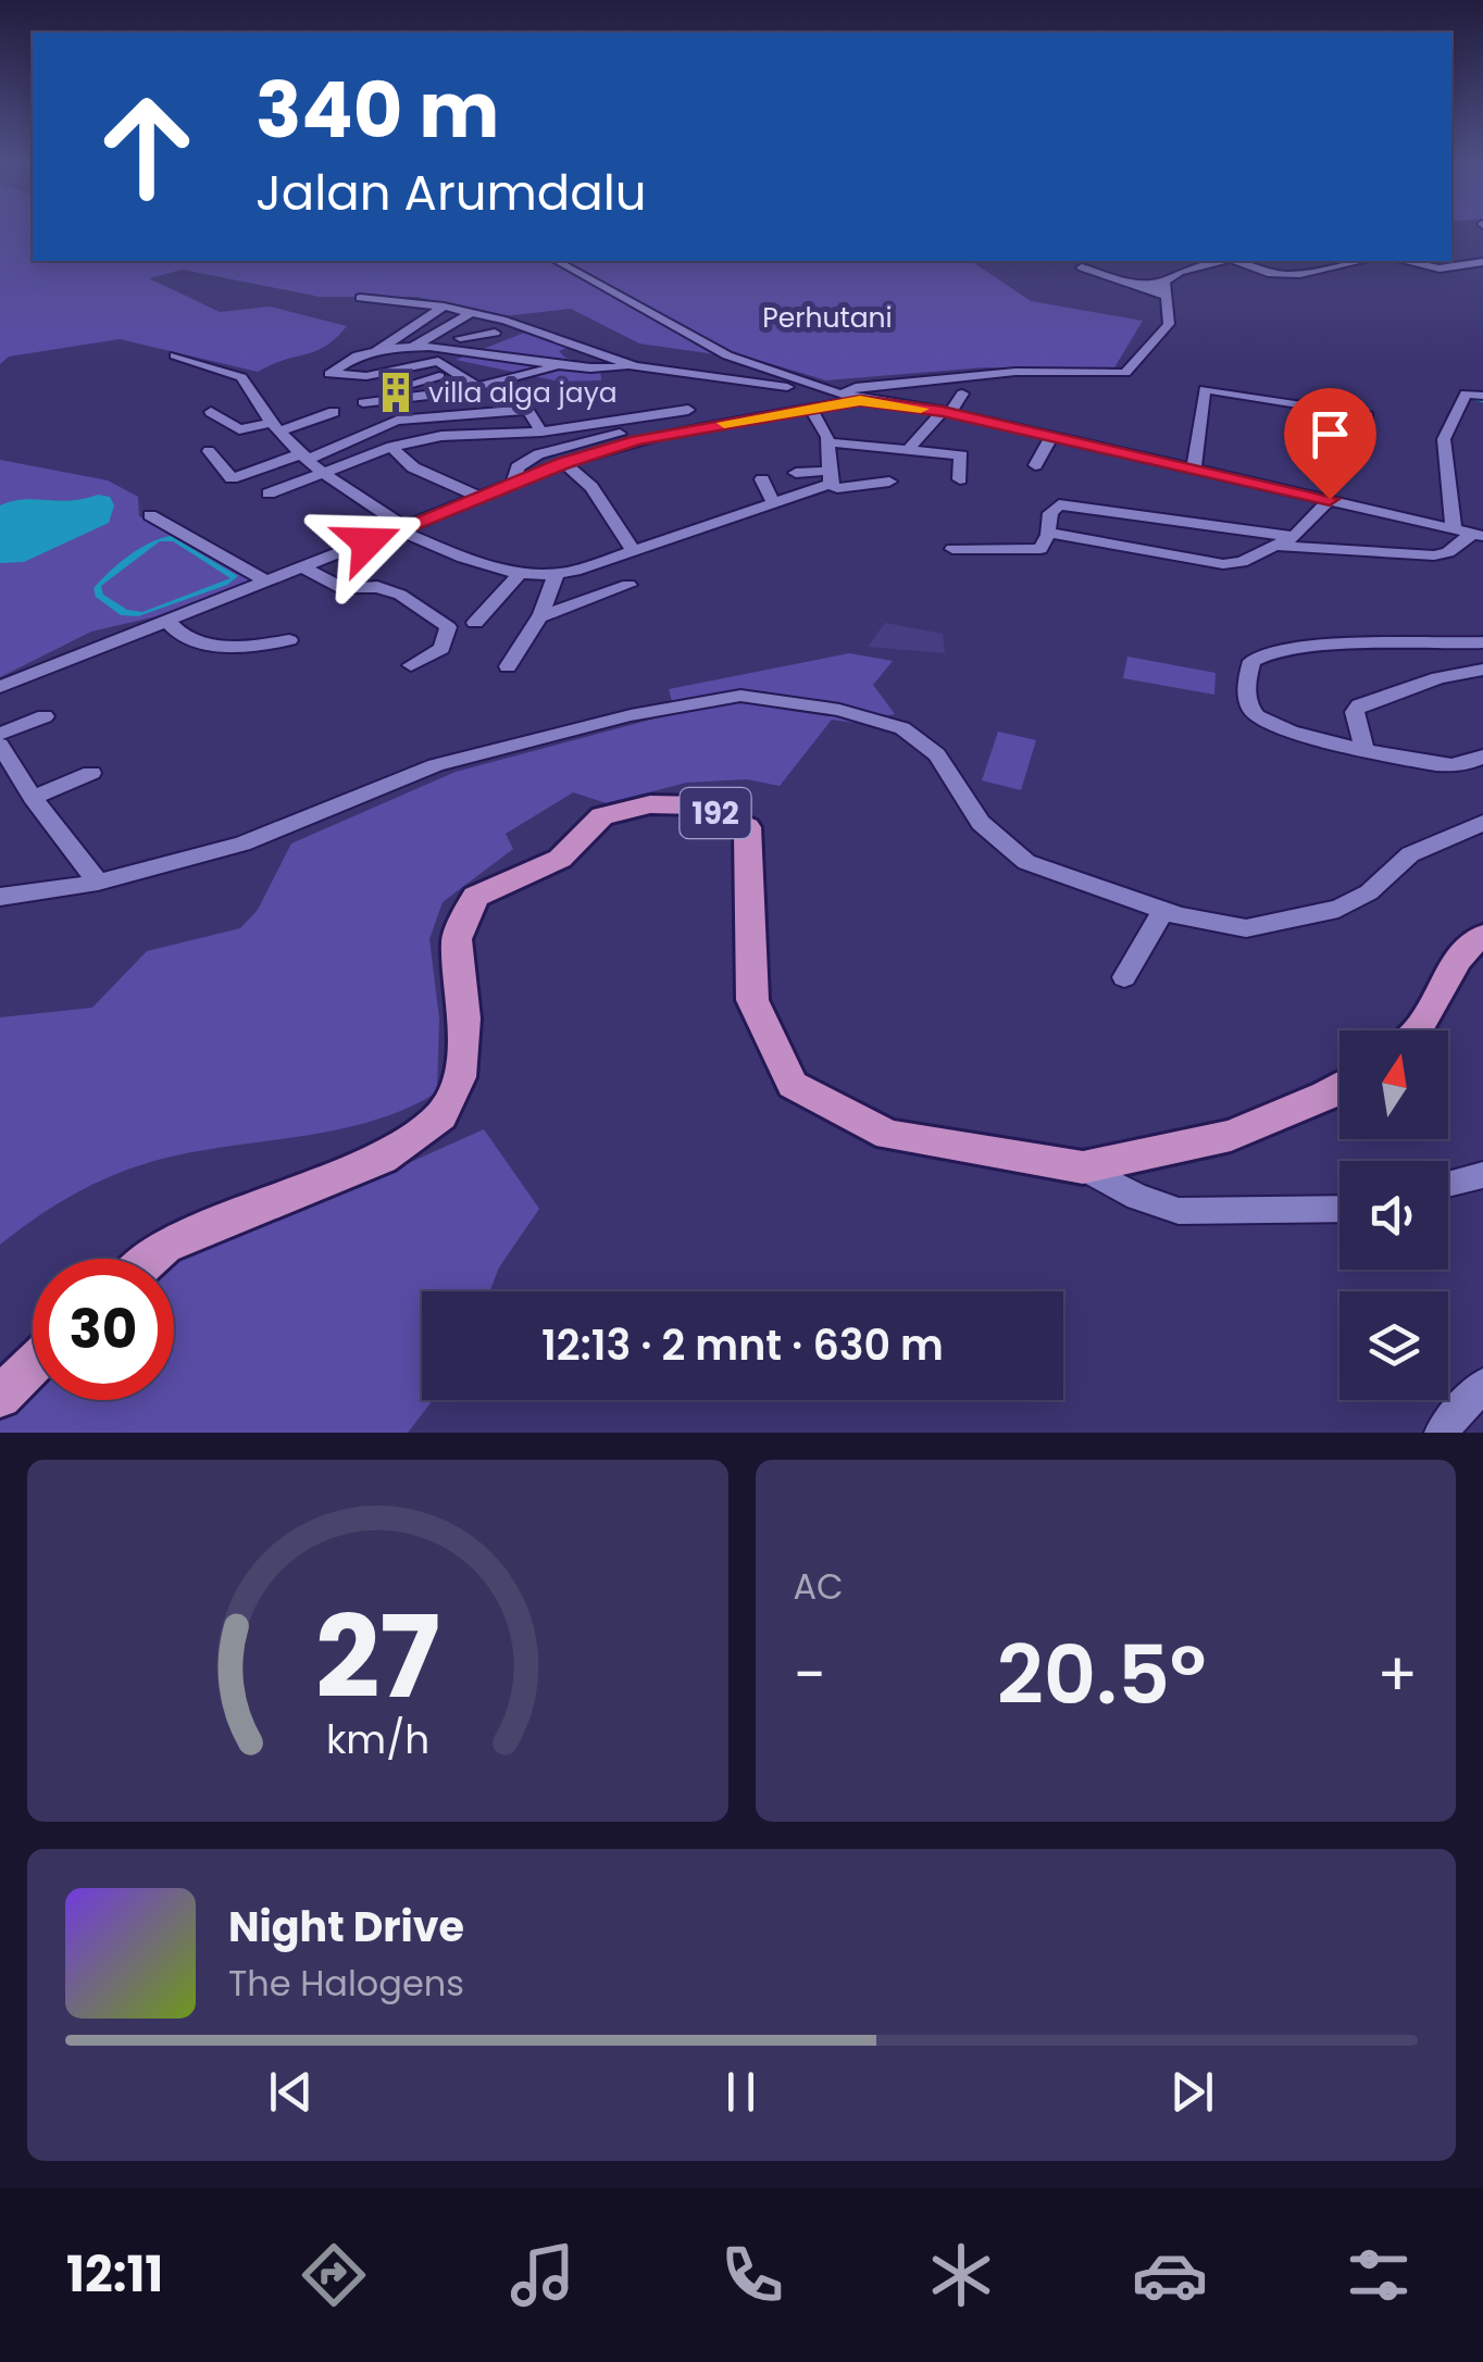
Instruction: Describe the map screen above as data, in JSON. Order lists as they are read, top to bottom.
{
  "streets": {
    "main road": ["192"]
  },
  "parks": ["Perhutani"],
  "places": {
    "building": ["villa alga jaya"]
  },
  "north": "top",
  "page": {
    "turn": ["340 m", "Jalan Arumdalu"],
    "limit": "30",
    "trip": "12:13 · 2 mnt · 630 m",
    "tile": "AC",
    "heat": ["−", "20.5°", "+"],
    "song": ["Night Drive", "The Halogens"],
    "tabs": "12:11",
    "gauge": ["27", "km/h"]
  }
}
